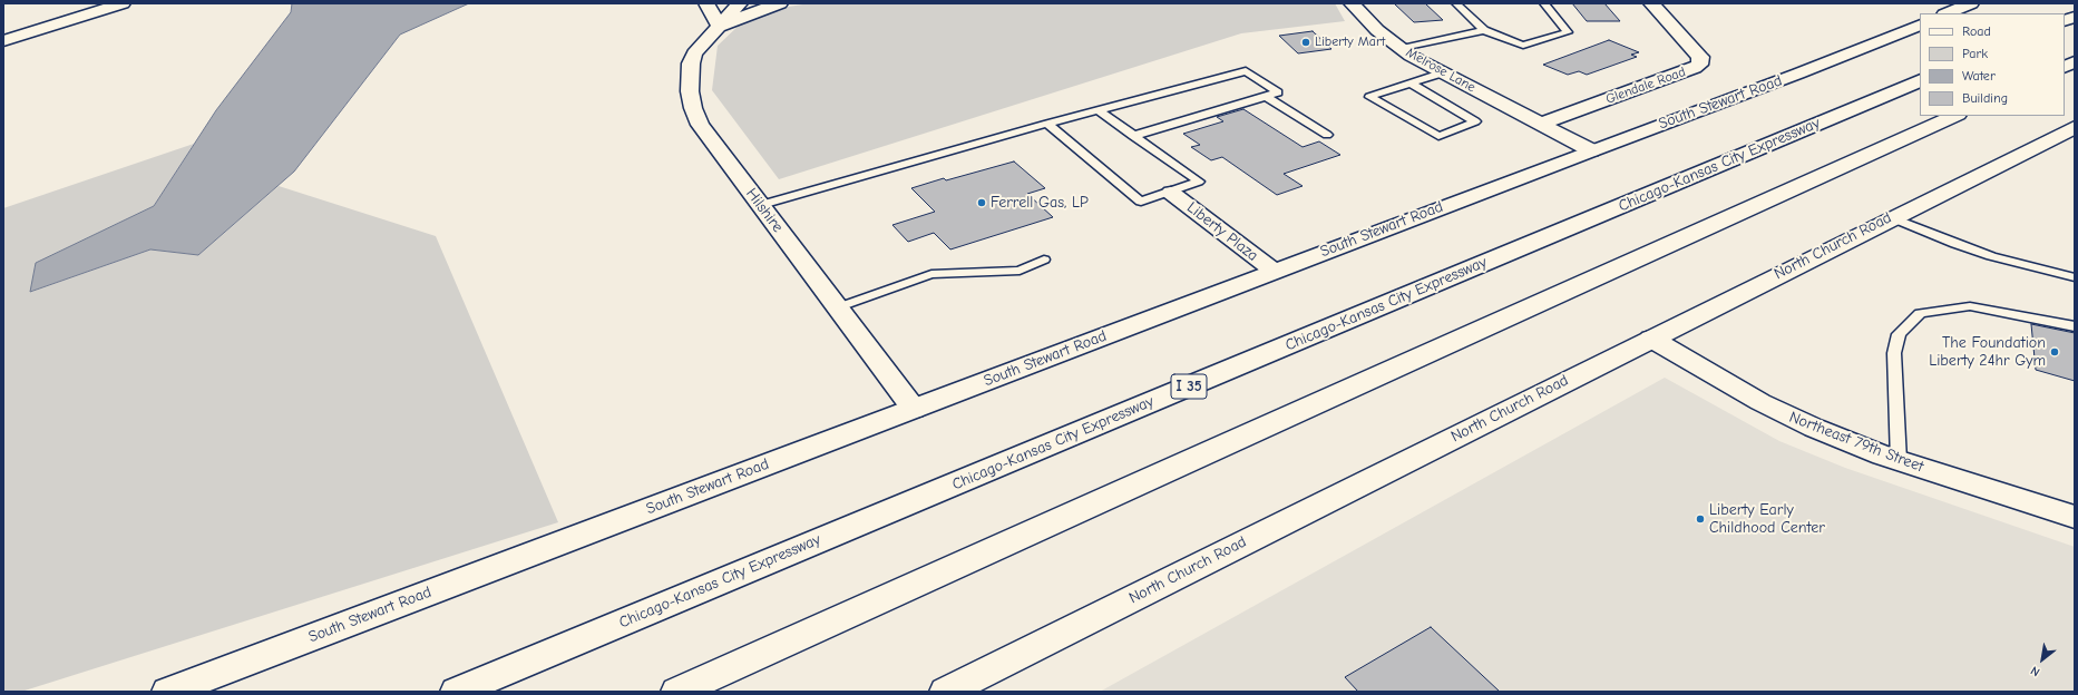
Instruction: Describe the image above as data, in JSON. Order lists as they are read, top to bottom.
{
  "streets": {
    "main road": [
      "Melrose Lane",
      "Glendale Road",
      "South Stewart Road",
      "Chicago-Kansas City Expressway",
      "Hilshire",
      "Liberty Plaza",
      "North Church Road",
      "I 35",
      "Northeast 79th Street"
    ]
  },
  "crossings": [
    ["Melrose Lane", "Glendale Road"],
    ["Melrose Lane", "South Stewart Road"],
    ["South Stewart Road", "Hilshire"],
    ["South Stewart Road", "Liberty Plaza"],
    ["North Church Road", "Northeast 79th Street"]
  ],
  "places": [
    "Liberty Mart",
    "Ferrell Gas, LP",
    "The Foundation Liberty 24hr Gym",
    "Liberty Early Childhood Center"
  ],
  "legend": [
    "Road",
    "Park",
    "Water",
    "Building"
  ],
  "north": "bottom left"
}
